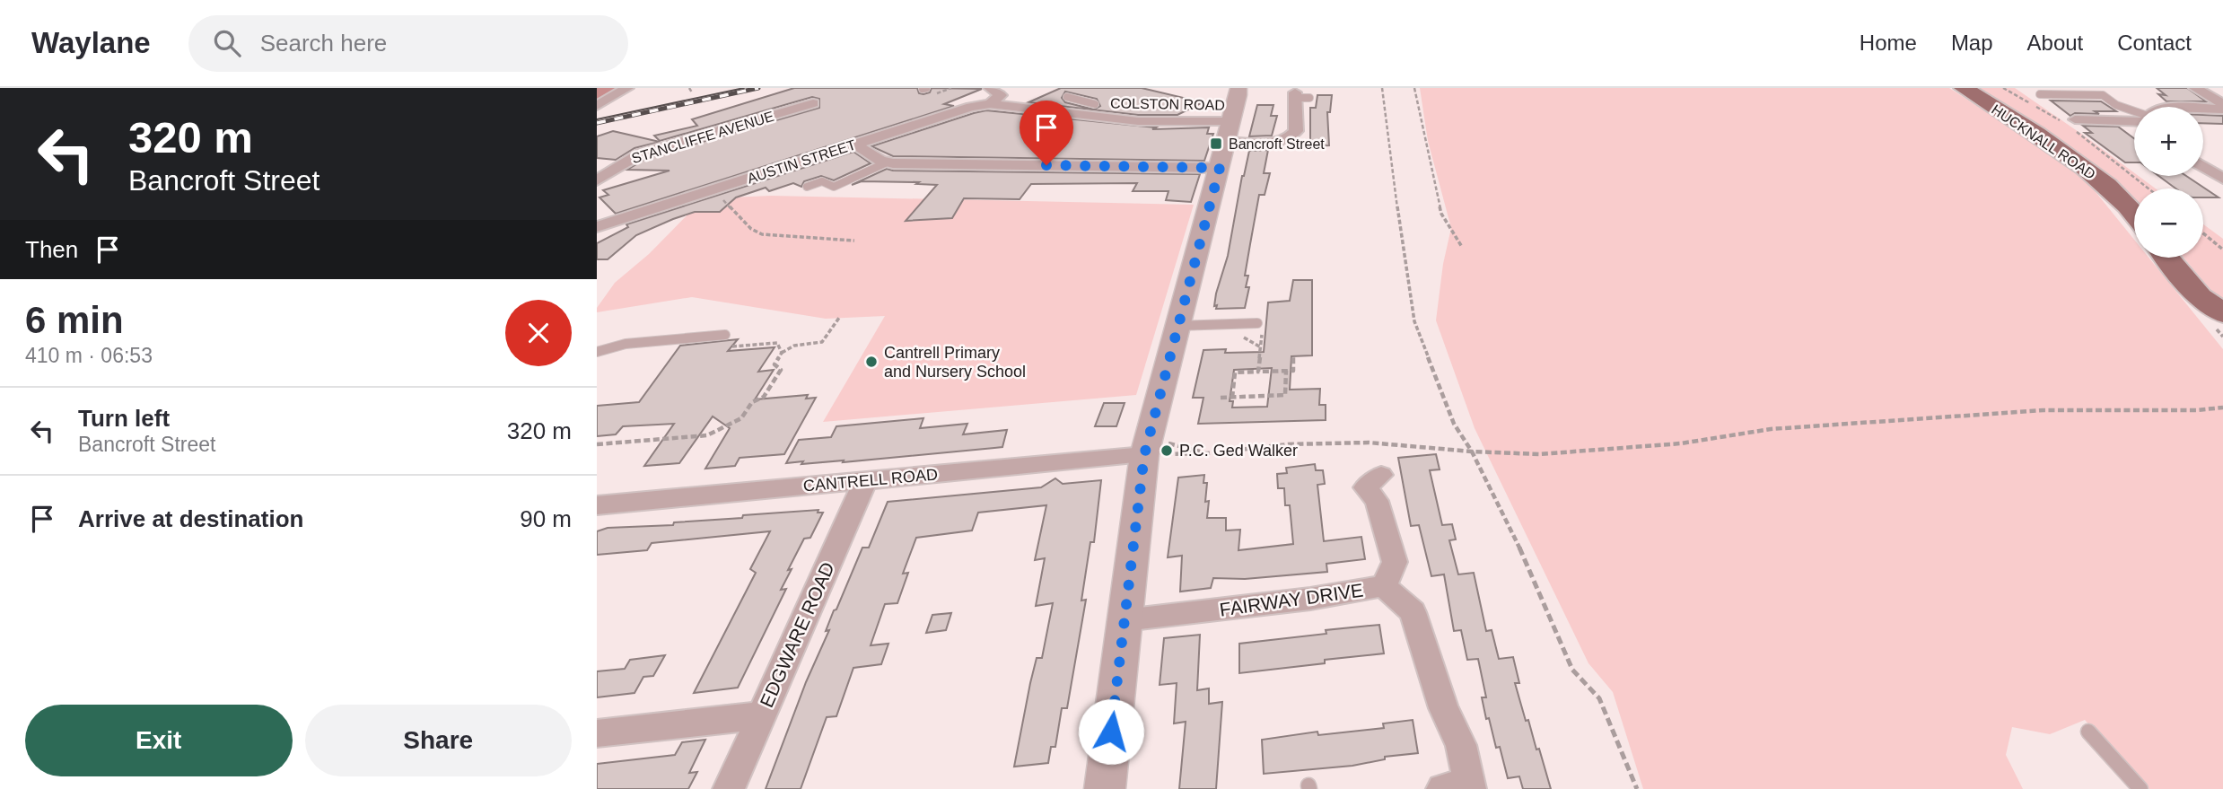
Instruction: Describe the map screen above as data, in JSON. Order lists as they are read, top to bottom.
{
  "streets": {
    "main road": ["HUCKNALL ROAD"],
    "street": [
      "COLSTON ROAD",
      "STANCLIFFE AVENUE",
      "AUSTIN STREET",
      "CANTRELL ROAD",
      "FAIRWAY DRIVE",
      "EDGWARE ROAD"
    ]
  },
  "crossings": [
    ["COLSTON ROAD", "AUSTIN STREET"],
    ["CANTRELL ROAD", "EDGWARE ROAD"]
  ],
  "places": {
    "transit": ["Bancroft Street"],
    "other": ["Cantrell Primary and Nursery School", "P.C. Ged Walker"]
  },
  "page": {
    "header": "Waylane",
    "search": "Search here",
    "nav": [
      "Home",
      "Map",
      "About",
      "Contact"
    ],
    "turn": ["320 m", "Bancroft Street"],
    "map_buttons": ["+", "−"],
    "then": "Then",
    "heading": ["6 min", "410 m · 06:53"],
    "list": [
      {
        "name": "Turn left",
        "note": "Bancroft Street",
        "value": "320 m"
      },
      {
        "name": "Arrive at destination",
        "value": "90 m"
      }
    ],
    "buttons": ["Exit", "Share"]
  }
}
